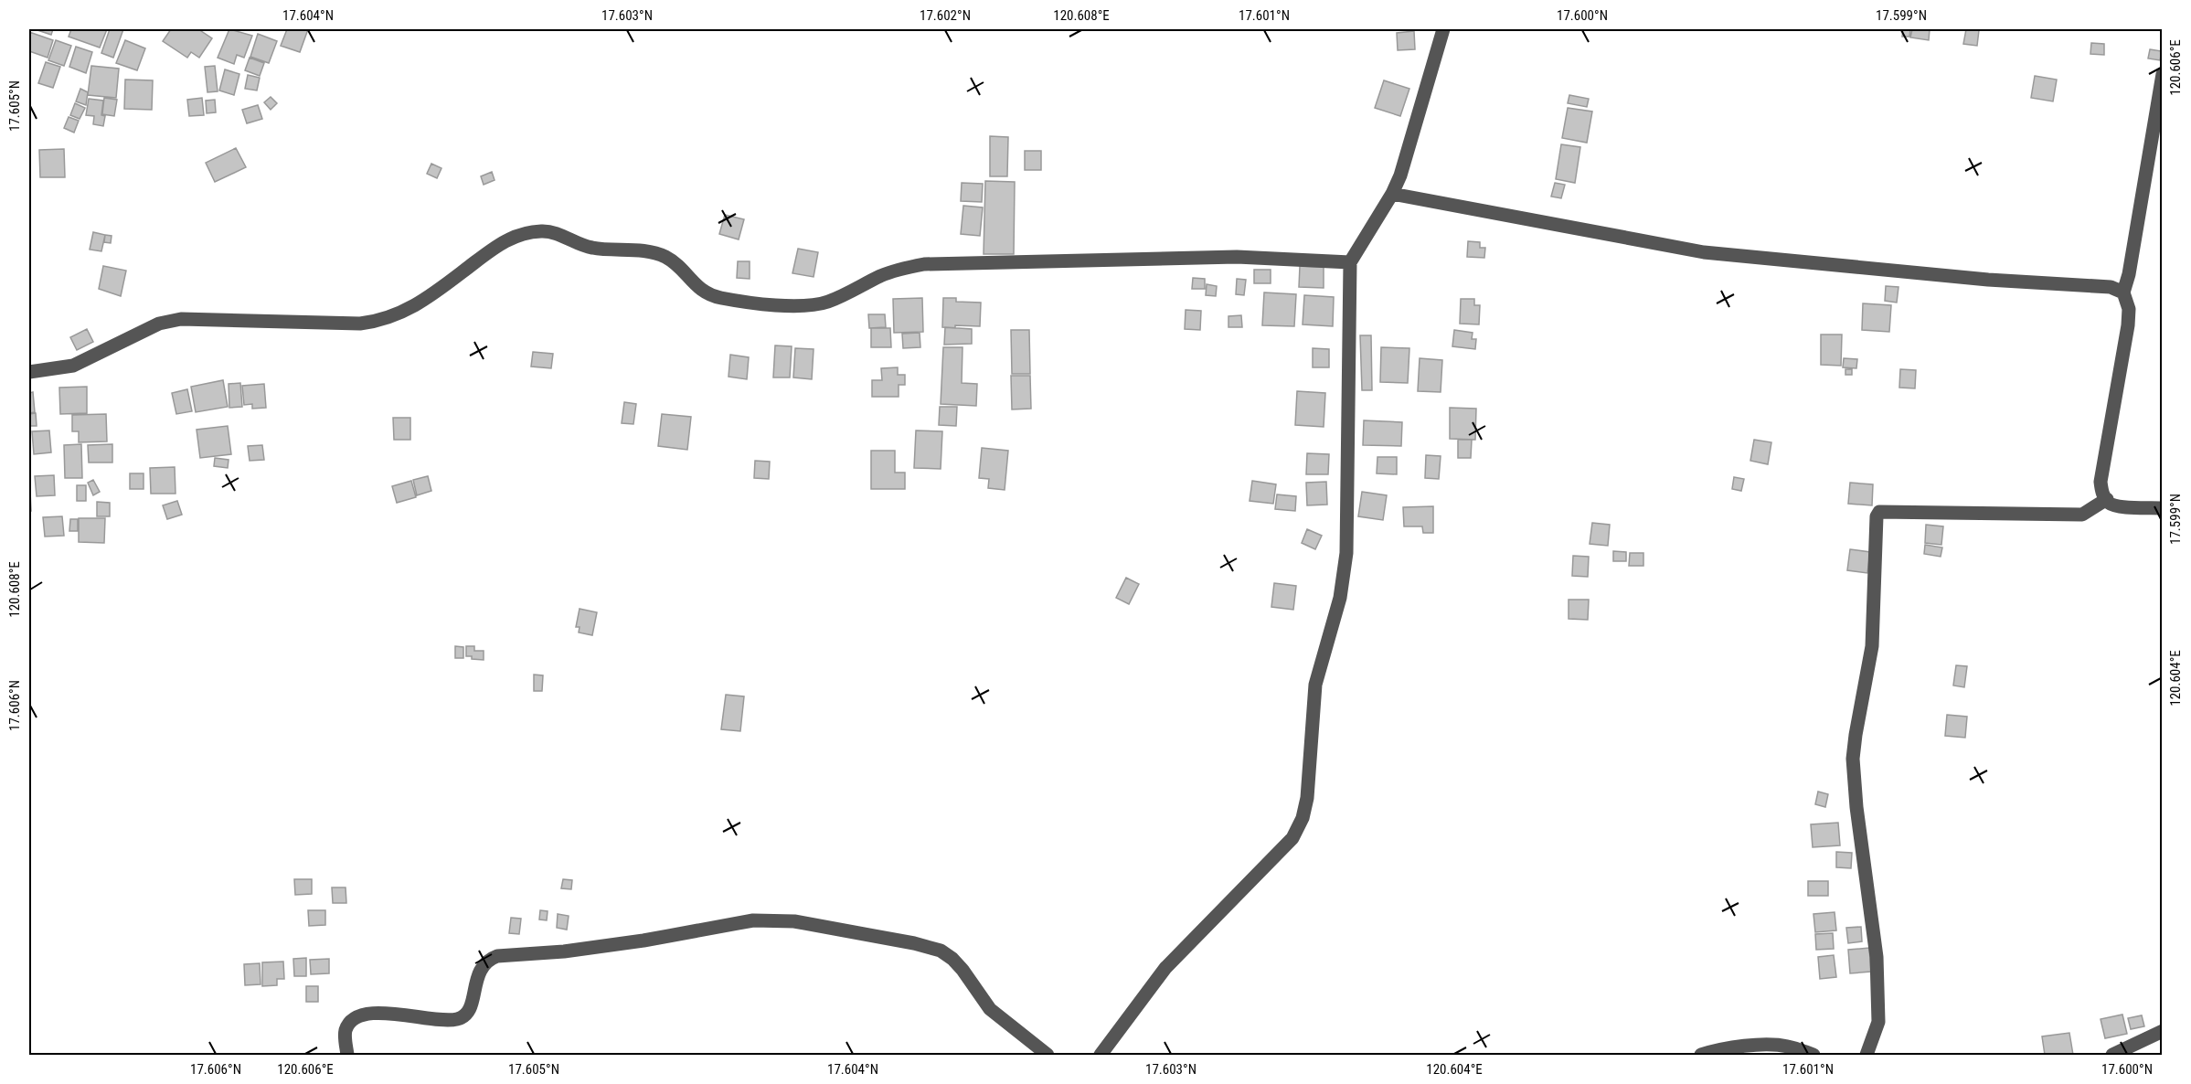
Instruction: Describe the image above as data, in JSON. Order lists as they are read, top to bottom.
{
  "coordinates": [
    "17.604°N",
    "17.603°N",
    "17.602°N",
    "120.608°E",
    "17.601°N",
    "17.600°N",
    "17.599°N",
    "120.606°E",
    "17.605°N",
    "120.604°E",
    "17.606°N"
  ]
}
